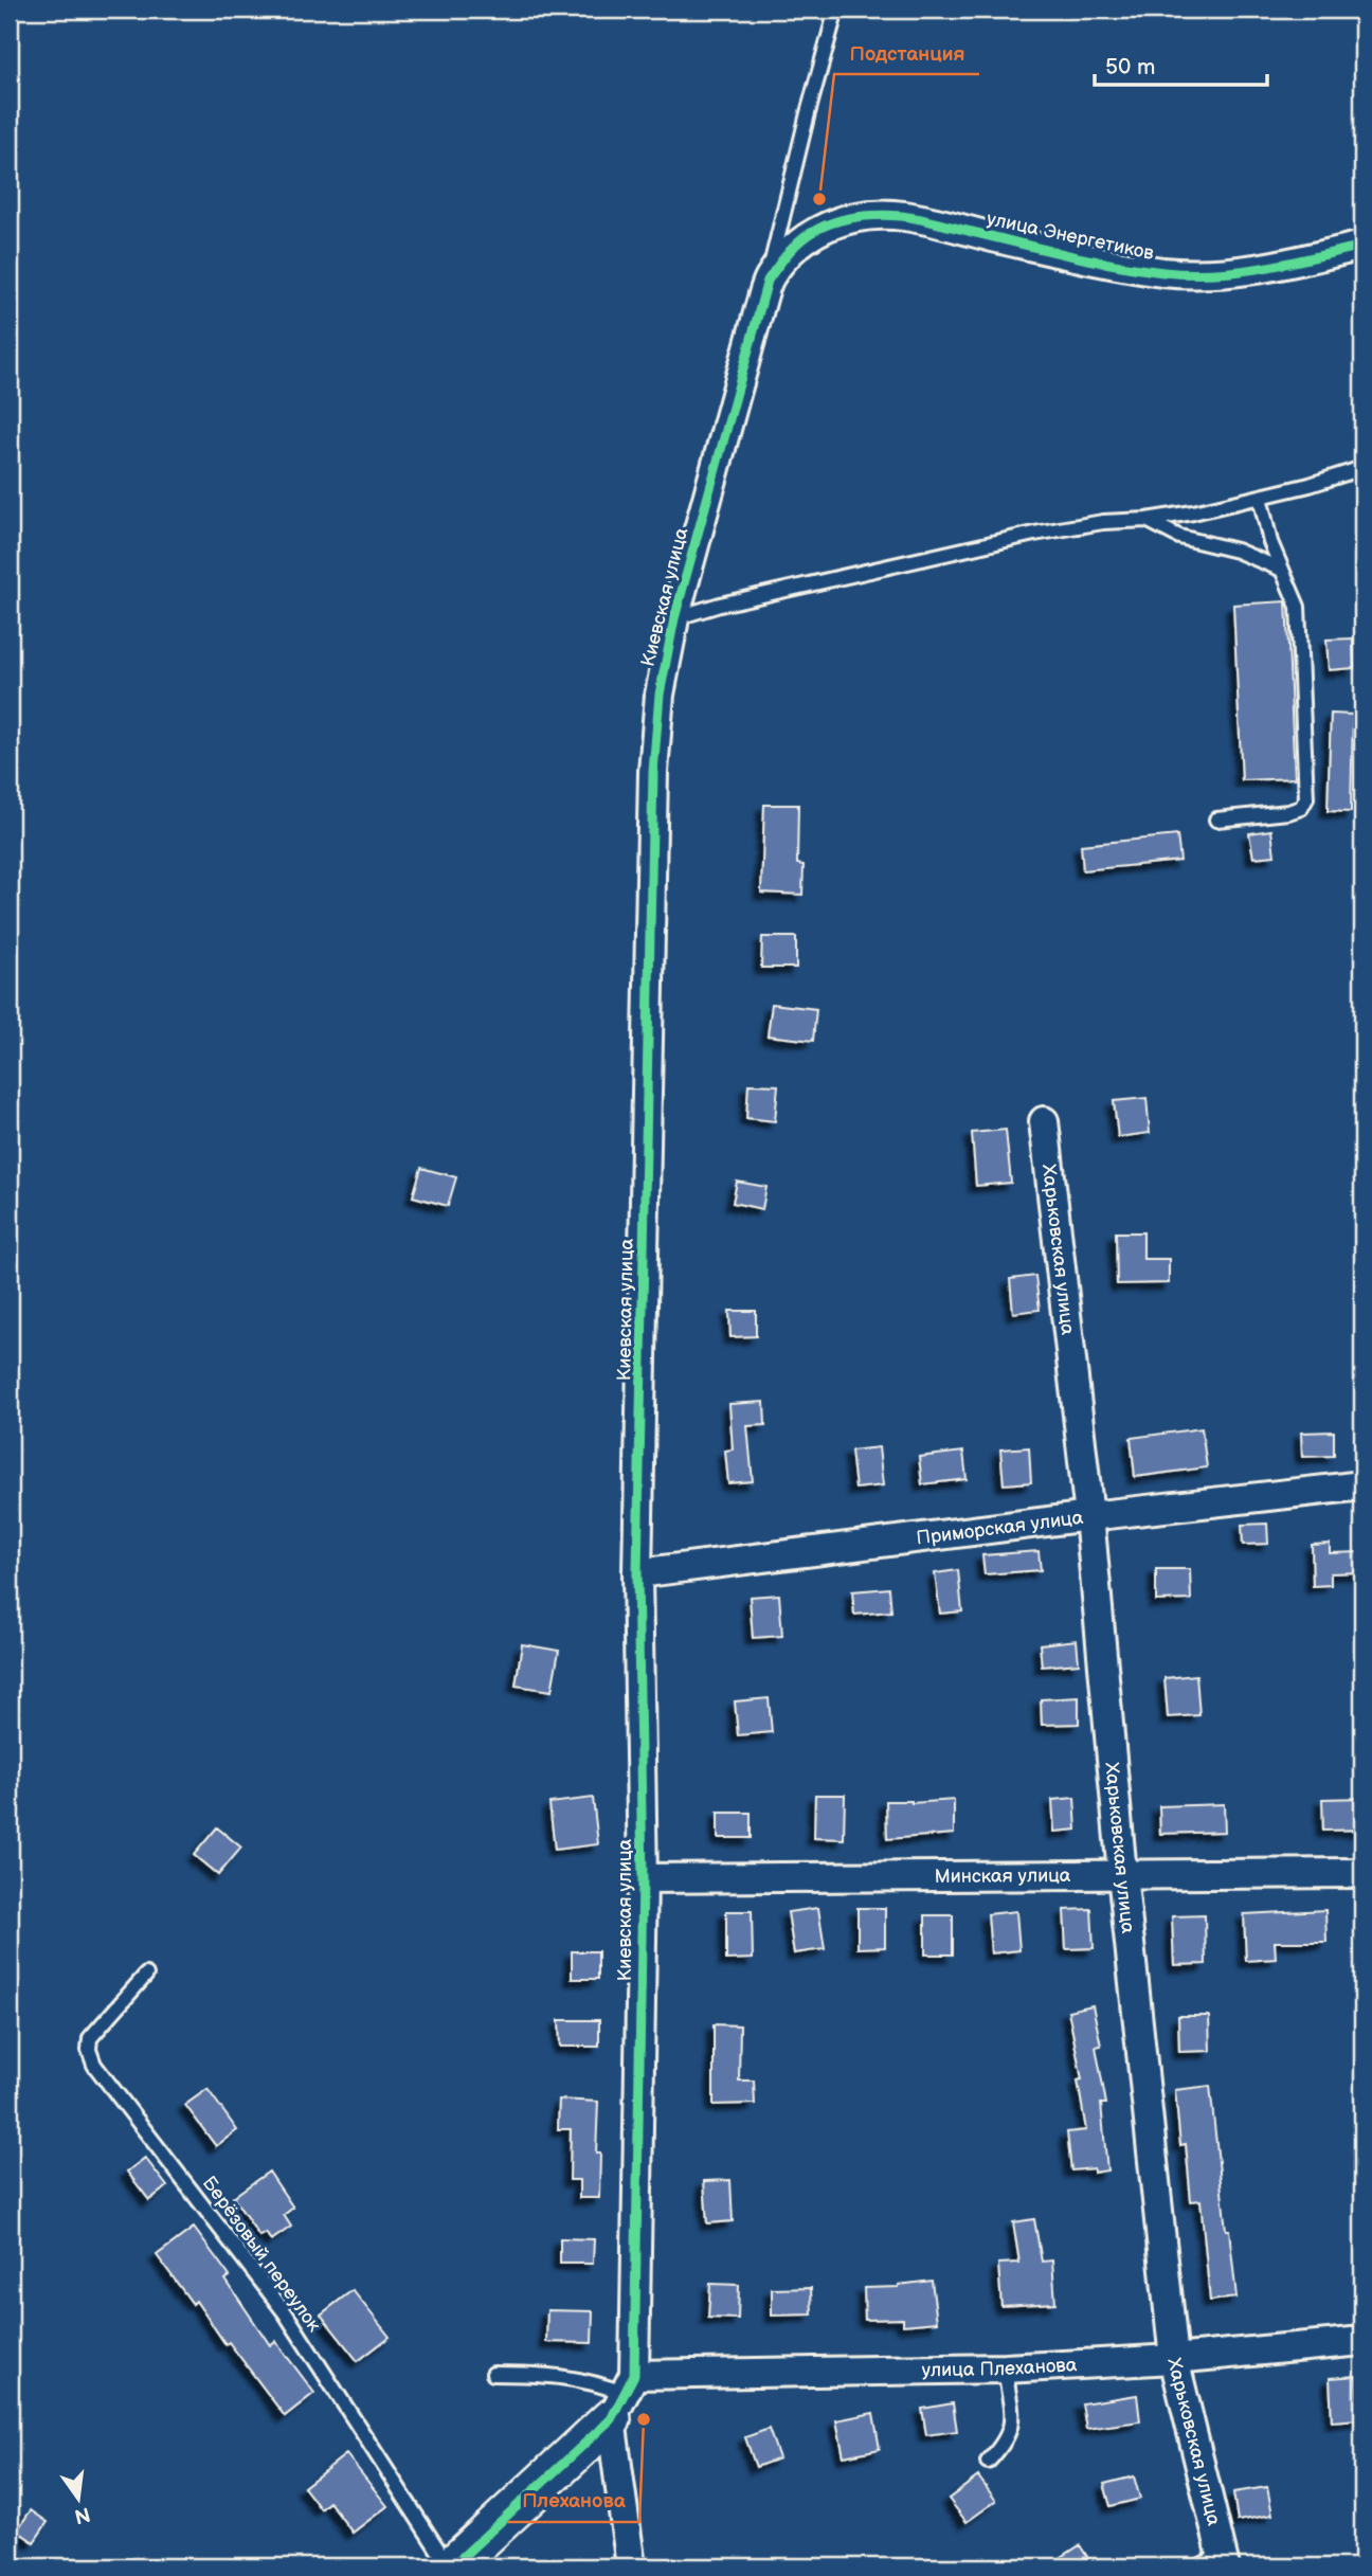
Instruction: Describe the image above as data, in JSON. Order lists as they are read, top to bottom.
{
  "streets": {
    "street": [
      "улица Энергетиков",
      "Киевская улица",
      "Харьковская улица",
      "Приморская улица",
      "Минская улица",
      "улица Плеханова"
    ],
    "lane": ["Берёзовый переулок"]
  },
  "crossings": [
    ["улица Энергетиков", "Киевская улица"],
    ["Киевская улица", "Приморская улица"],
    ["Киевская улица", "Минская улица"],
    ["Киевская улица", "улица Плеханова"],
    ["Харьковская улица", "Приморская улица"],
    ["Харьковская улица", "Минская улица"],
    ["Харьковская улица", "улица Плеханова"]
  ],
  "places": ["Подстанция", "Плеханова"],
  "scale_bar": "50 m",
  "north": "bottom"
}
